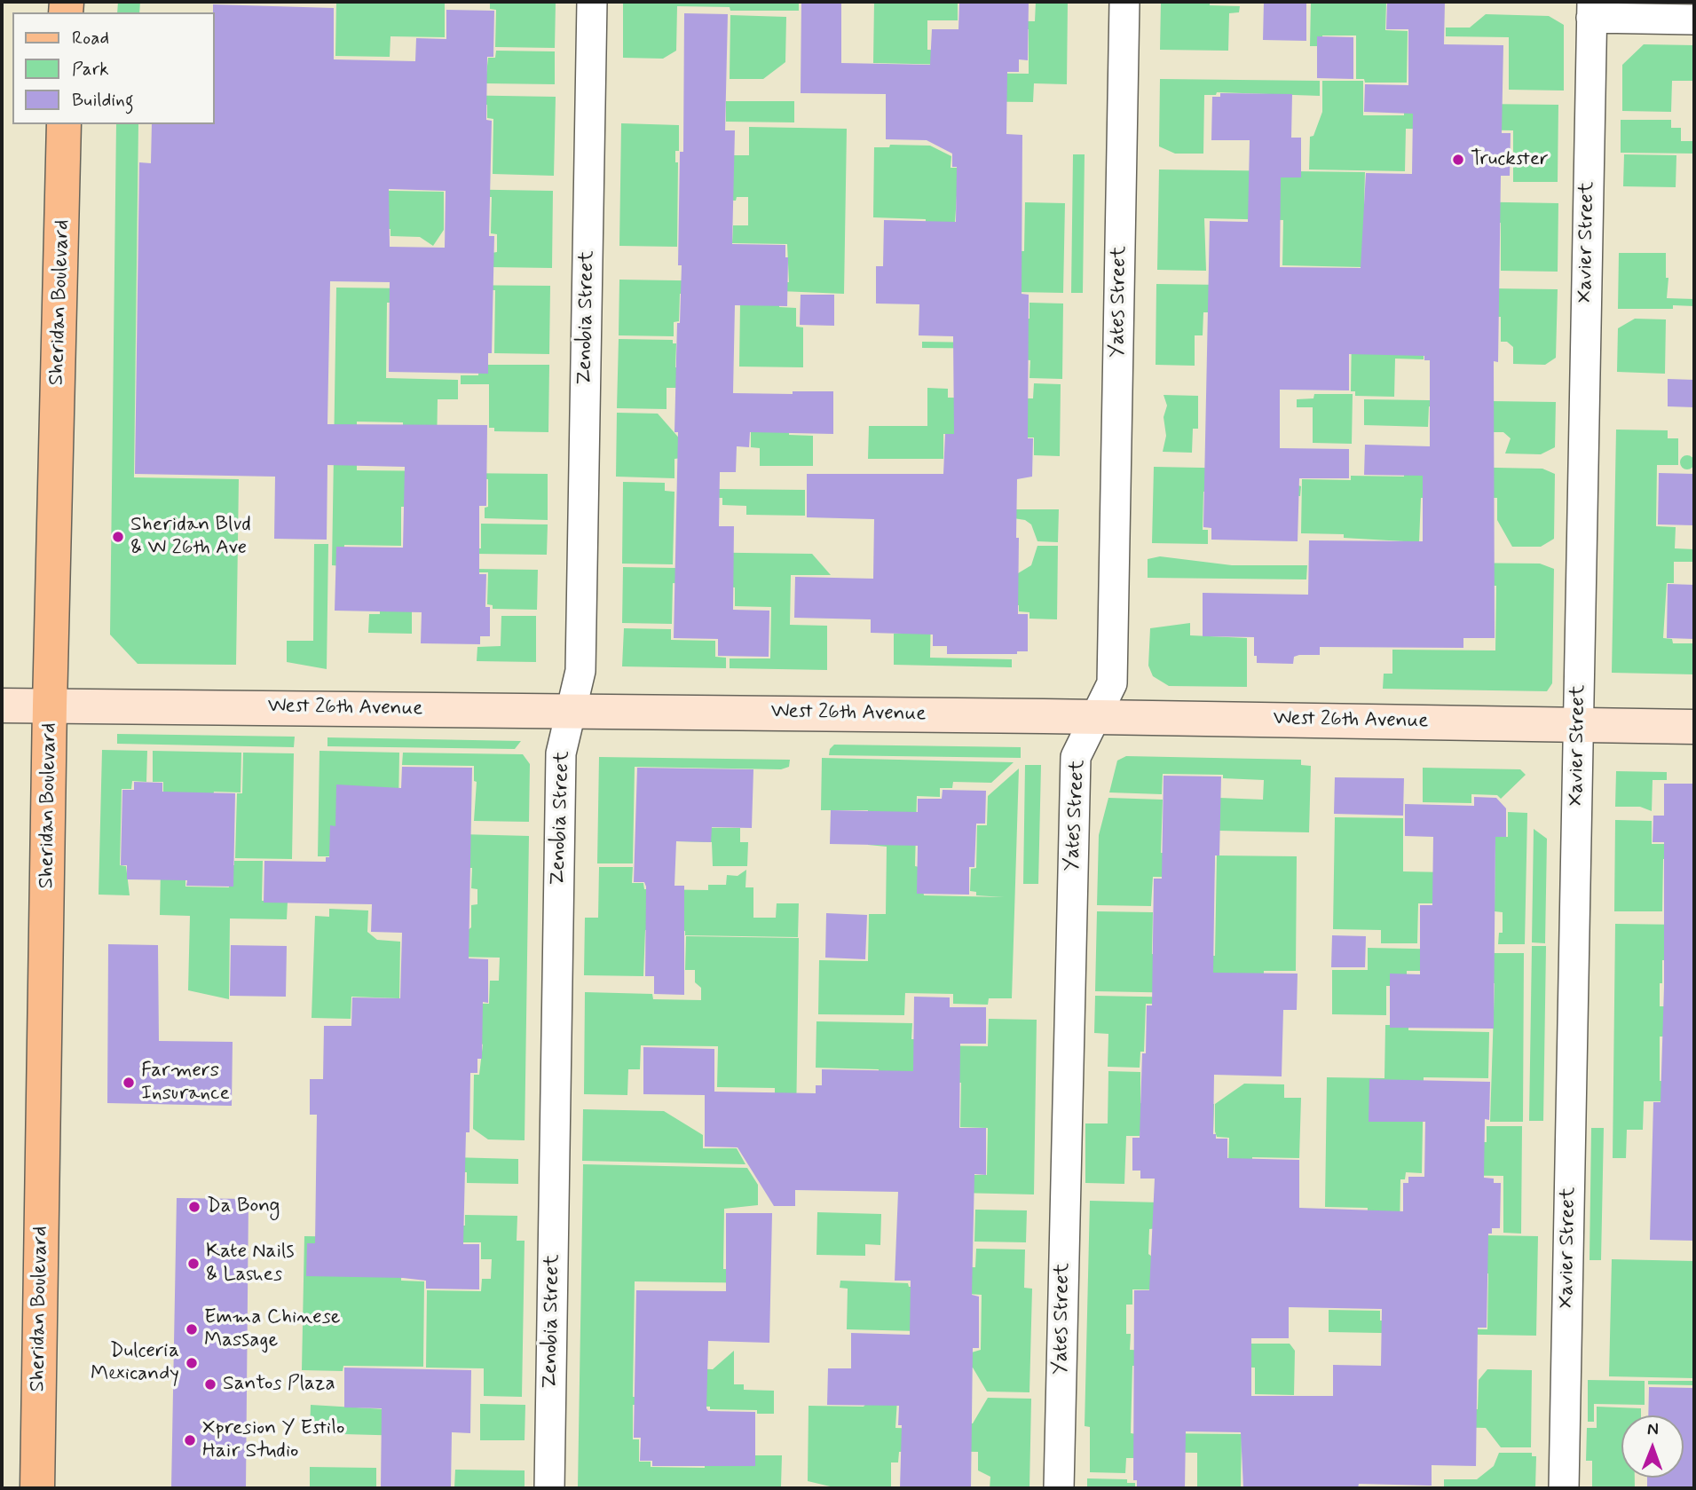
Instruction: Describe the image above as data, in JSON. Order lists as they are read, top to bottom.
{
  "streets": {
    "main road": ["Sheridan Boulevard"],
    "street": [
      "Xavier Street",
      "Yates Street",
      "Zenobia Street",
      "West 26th Avenue"
    ]
  },
  "crossings": [
    ["Xavier Street", "West 26th Avenue"],
    ["Yates Street", "West 26th Avenue"],
    ["Sheridan Boulevard", "West 26th Avenue"],
    ["Zenobia Street", "West 26th Avenue"]
  ],
  "places": [
    "Truckster",
    "Sheridan Blvd & W 26th Ave",
    "Farmers Insurance",
    "Da Bong",
    "Kate Nails & Lashes",
    "Emma Chinese Massage",
    "Dulceria Mexicandy",
    "Santos Plaza",
    "Xpresion Y Estilo Hair Studio"
  ],
  "legend": ["Road", "Park", "Building"],
  "north": "top"
}
